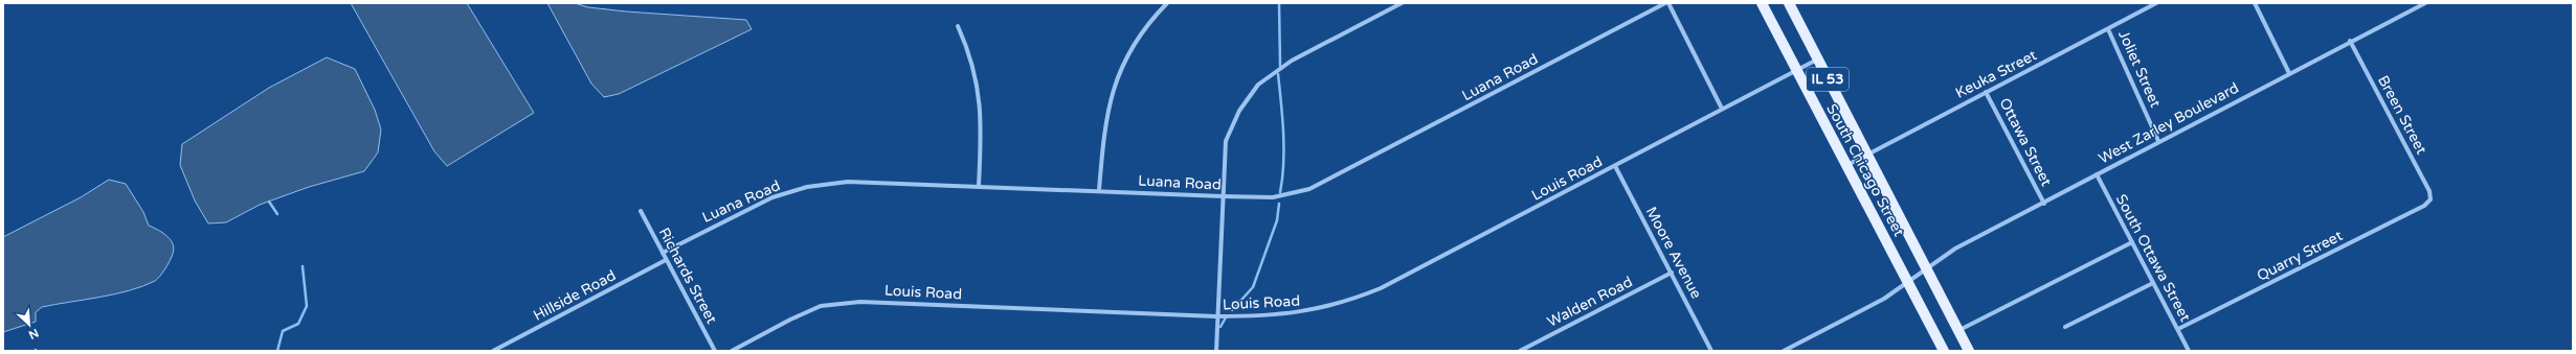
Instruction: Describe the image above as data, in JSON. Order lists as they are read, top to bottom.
{
  "streets": {
    "main road": ["IL 53", "South Chicago Street"],
    "street": [
      "Joliet Street",
      "Keuka Street",
      "Luana Road",
      "Breen Street",
      "West Zarley Boulevard",
      "Ottawa Street",
      "Louis Road",
      "Moore Avenue",
      "Quarry Street",
      "South Ottawa Street",
      "Richards Street",
      "Hillside Road",
      "Walden Road"
    ]
  },
  "crossings": [
    ["Joliet Street", "Keuka Street"],
    ["Joliet Street", "West Zarley Boulevard"],
    ["Keuka Street", "Ottawa Street"],
    ["Keuka Street", "South Chicago Street"],
    ["Luana Road", "Richards Street"],
    ["Breen Street", "West Zarley Boulevard"],
    ["Breen Street", "Quarry Street"],
    ["West Zarley Boulevard", "Ottawa Street"],
    ["West Zarley Boulevard", "South Chicago Street"],
    ["West Zarley Boulevard", "South Ottawa Street"],
    ["South Chicago Street", "Louis Road"],
    ["Louis Road", "Moore Avenue"],
    ["Moore Avenue", "Walden Road"],
    ["Quarry Street", "South Ottawa Street"],
    ["Richards Street", "Hillside Road"]
  ],
  "north": "bottom right"
}
